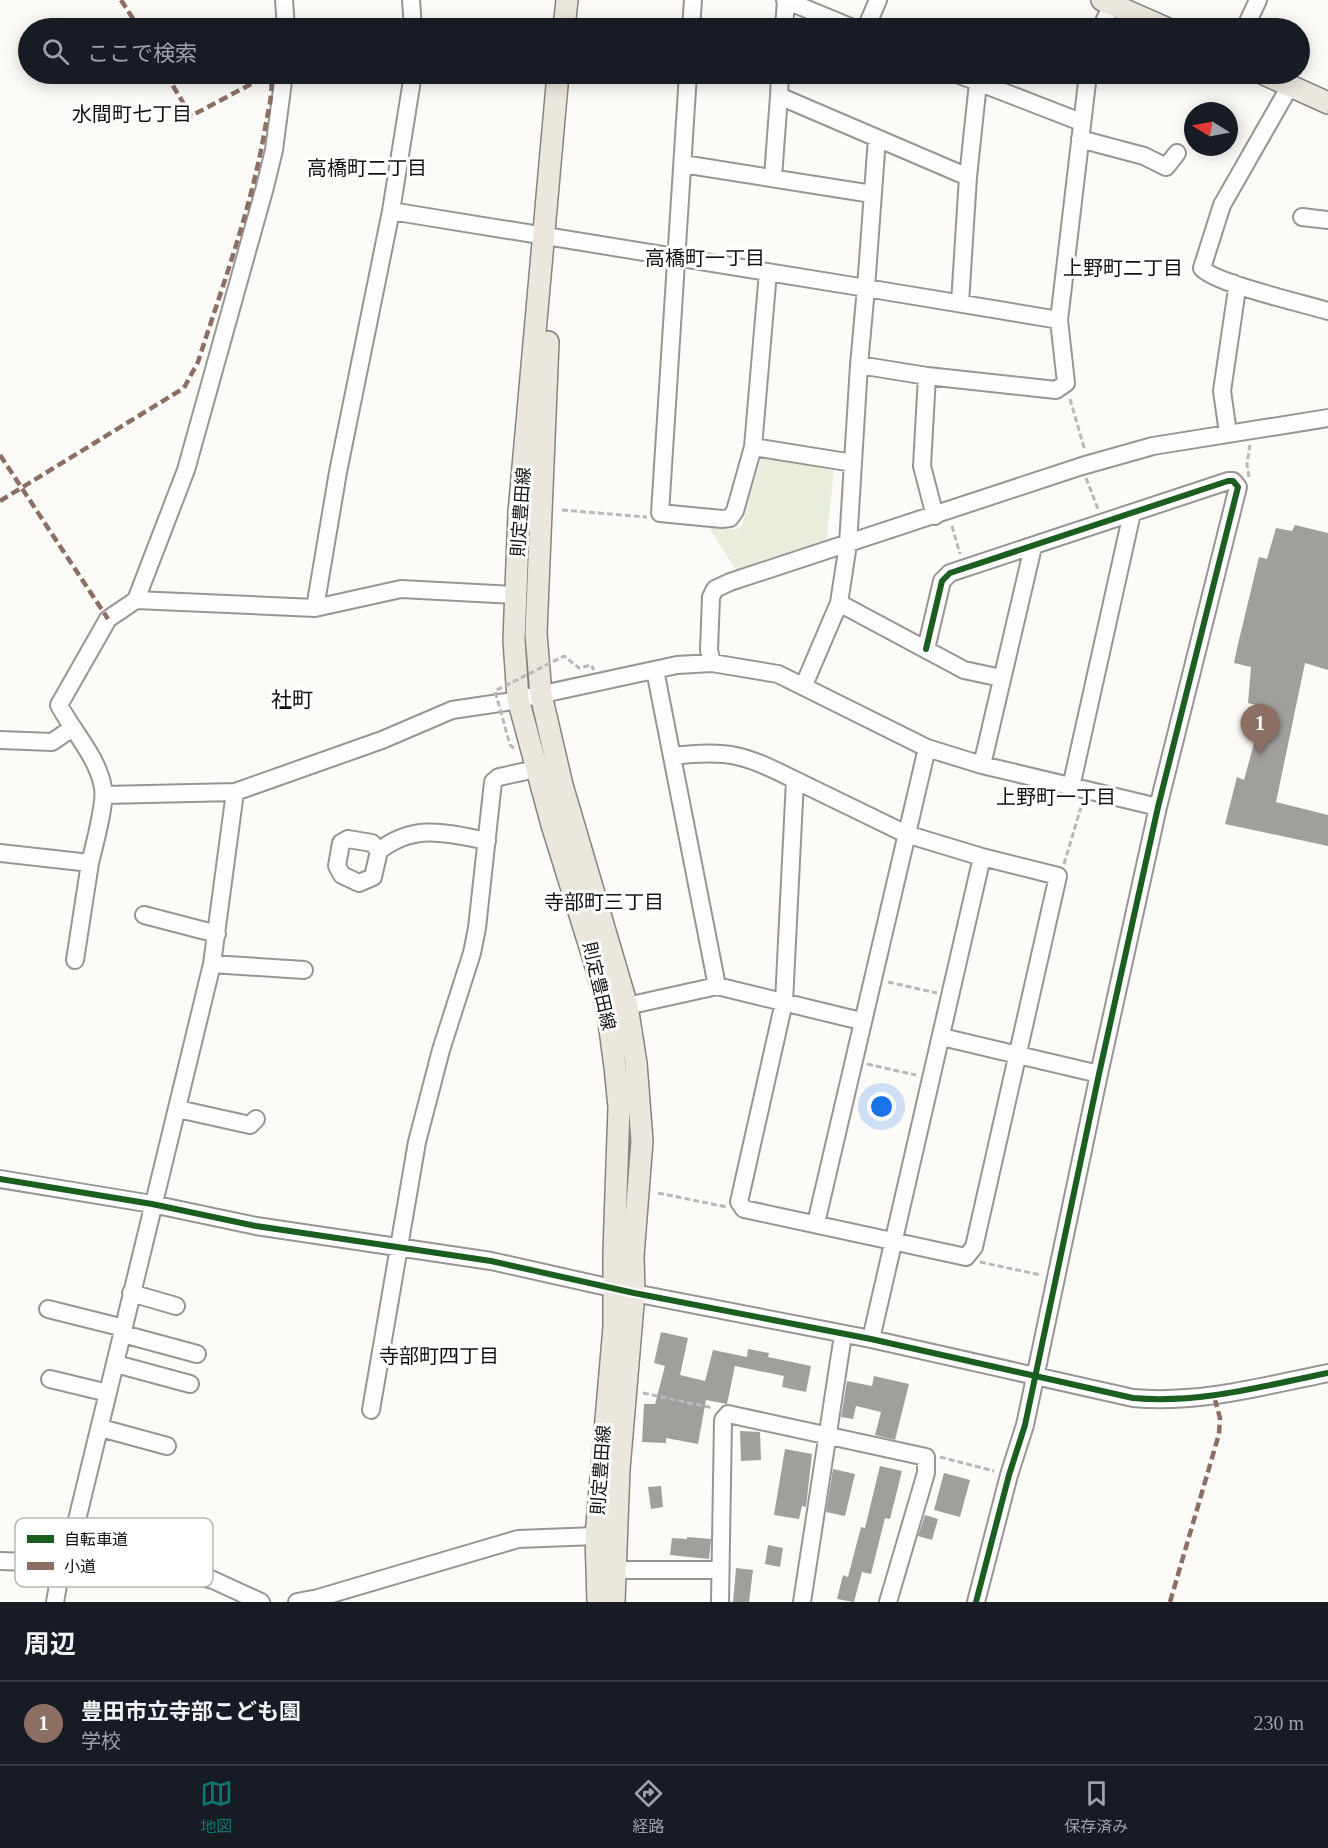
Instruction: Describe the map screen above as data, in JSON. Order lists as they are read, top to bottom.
{
  "streets": {
    "main road": ["則定豊田線"]
  },
  "districts": [
    "水間町七丁目",
    "高橋町二丁目",
    "高橋町一丁目",
    "上野町二丁目",
    "社町",
    "上野町一丁目",
    "寺部町三丁目",
    "寺部町四丁目"
  ],
  "legend": ["自転車道", "小道"],
  "north": "left",
  "page": {
    "search": "ここで検索",
    "pins": "1",
    "heading": "周辺",
    "list": [
      {
        "mark": "1",
        "name": "豊田市立寺部こども園",
        "note": "学校",
        "value": "230 m"
      }
    ],
    "nav": ["地図", "経路", "保存済み"]
  }
}
